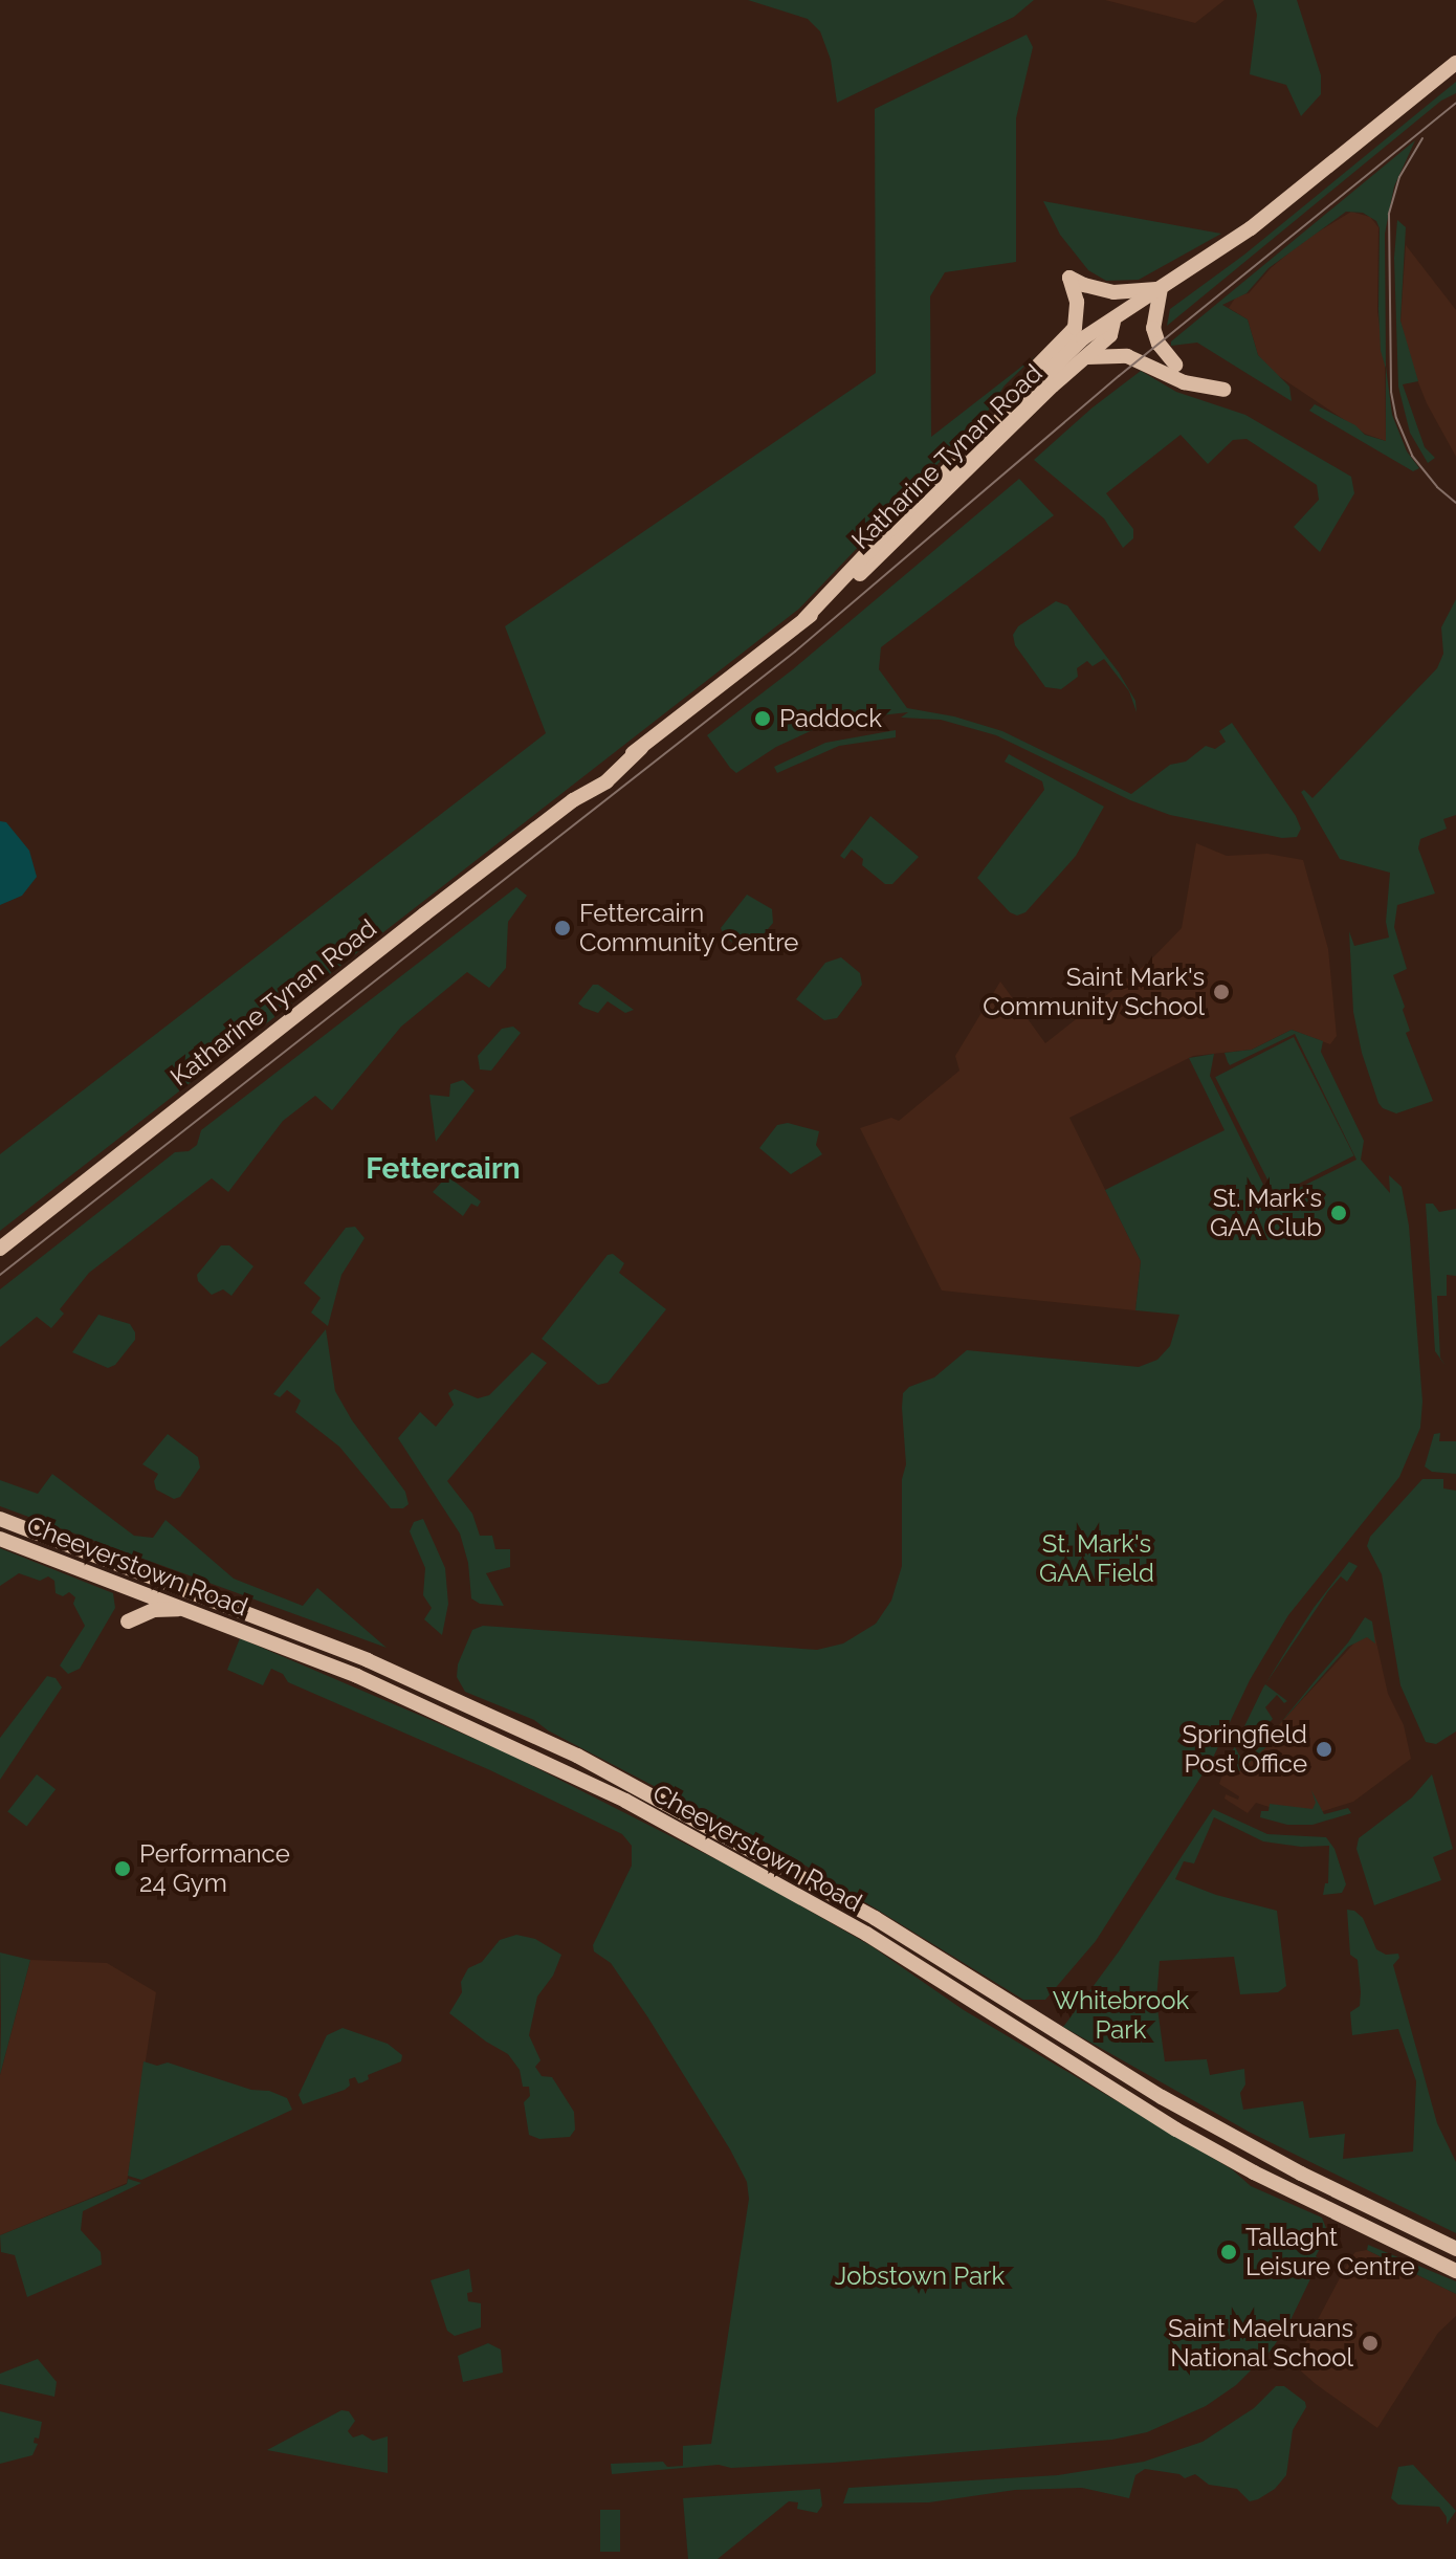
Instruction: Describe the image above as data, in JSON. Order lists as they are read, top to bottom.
{
  "streets": {
    "main road": ["Katharine Tynan Road", "Cheeverstown Road"]
  },
  "districts": ["Fettercairn"],
  "parks": ["St. Mark's GAA Field", "Whitebrook Park", "Jobstown Park"],
  "places": [
    "Paddock",
    "Fettercairn Community Centre",
    "Saint Mark's Community School",
    "St. Mark's GAA Club",
    "Springfield Post Office",
    "Performance 24 Gym",
    "Tallaght Leisure Centre",
    "Saint Maelruans National School"
  ]
}
